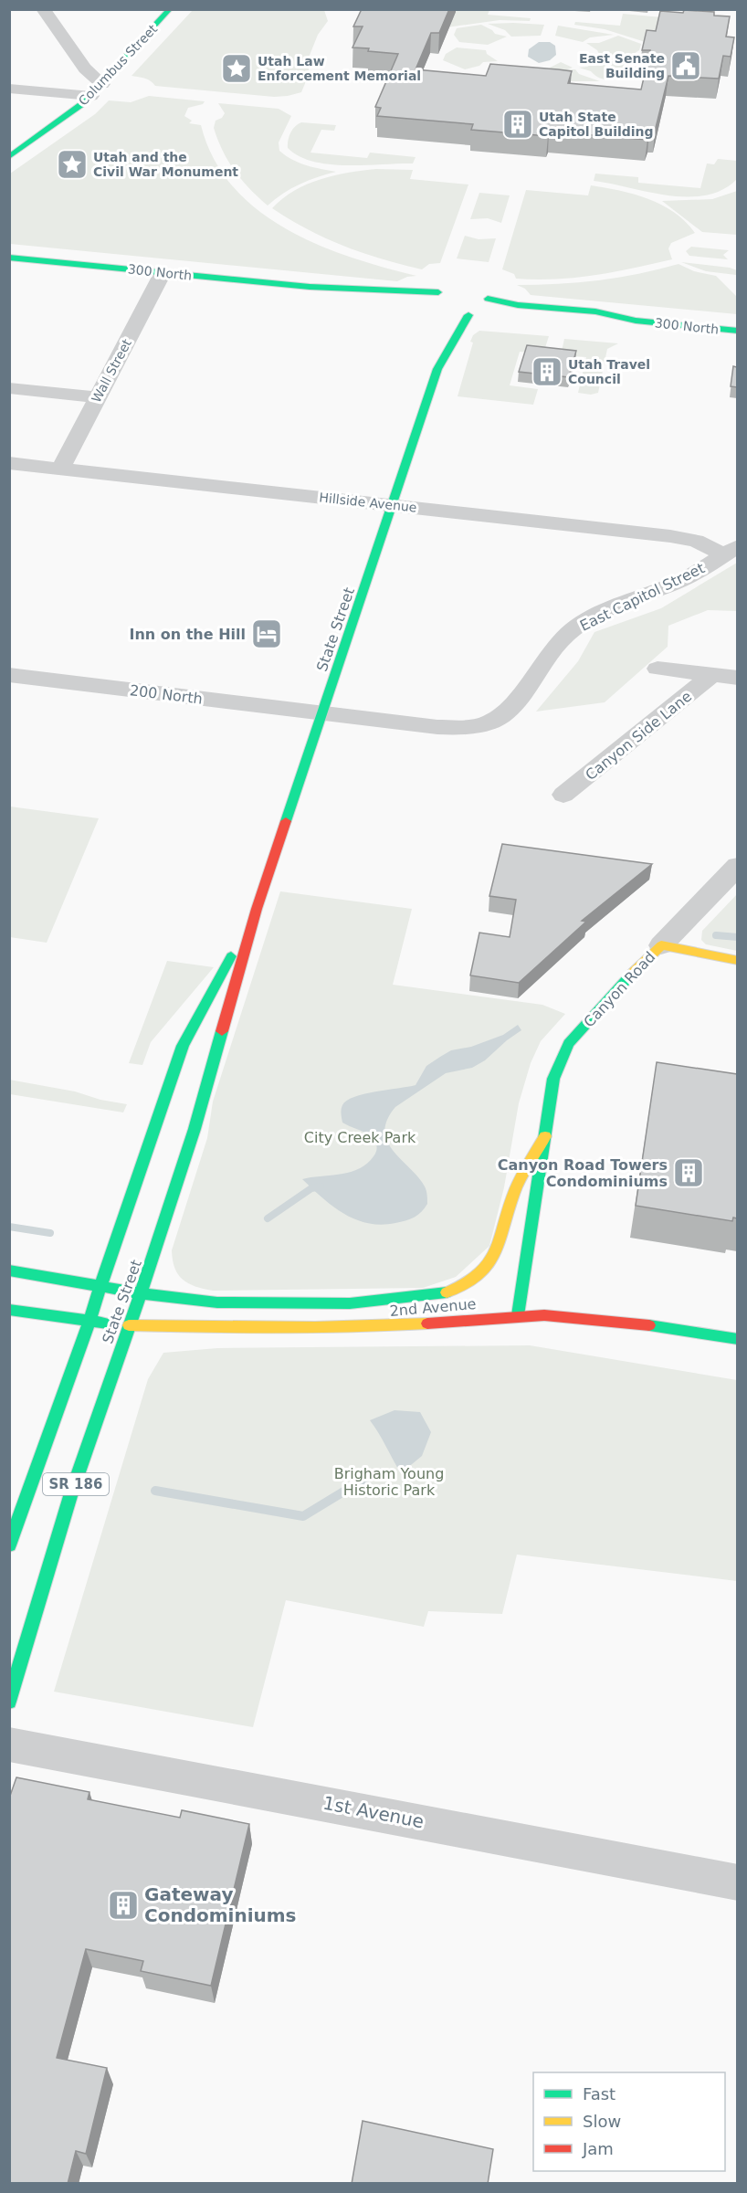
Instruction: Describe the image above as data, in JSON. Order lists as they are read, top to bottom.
{
  "streets": {
    "main road": [
      "Columbus Street",
      "300 North",
      "State Street",
      "Canyon Road",
      "2nd Avenue",
      "SR 186"
    ],
    "street": [
      "Wall Street",
      "Hillside Avenue",
      "East Capitol Street",
      "200 North",
      "Canyon Side Lane",
      "1st Avenue"
    ]
  },
  "crossings": [
    ["300 North", "Wall Street"],
    ["300 North", "State Street"],
    ["Wall Street", "Hillside Avenue"],
    ["Hillside Avenue", "East Capitol Street"],
    ["Hillside Avenue", "State Street"],
    ["East Capitol Street", "State Street"],
    ["East Capitol Street", "200 North"],
    ["State Street", "200 North"],
    ["State Street", "2nd Avenue"],
    ["Canyon Road", "2nd Avenue"]
  ],
  "parks": ["City Creek Park", "Brigham Young Historic Park"],
  "places": {
    "public building": ["East Senate Building"],
    "place": ["Utah Law Enforcement Memorial", "Utah and the Civil War Monument"],
    "building": [
      "Utah State Capitol Building",
      "Utah Travel Council",
      "Canyon Road Towers Condominiums",
      "Gateway Condominiums"
    ],
    "hotel": ["Inn on the Hill"]
  },
  "legend": ["Fast", "Slow", "Jam"]
}
